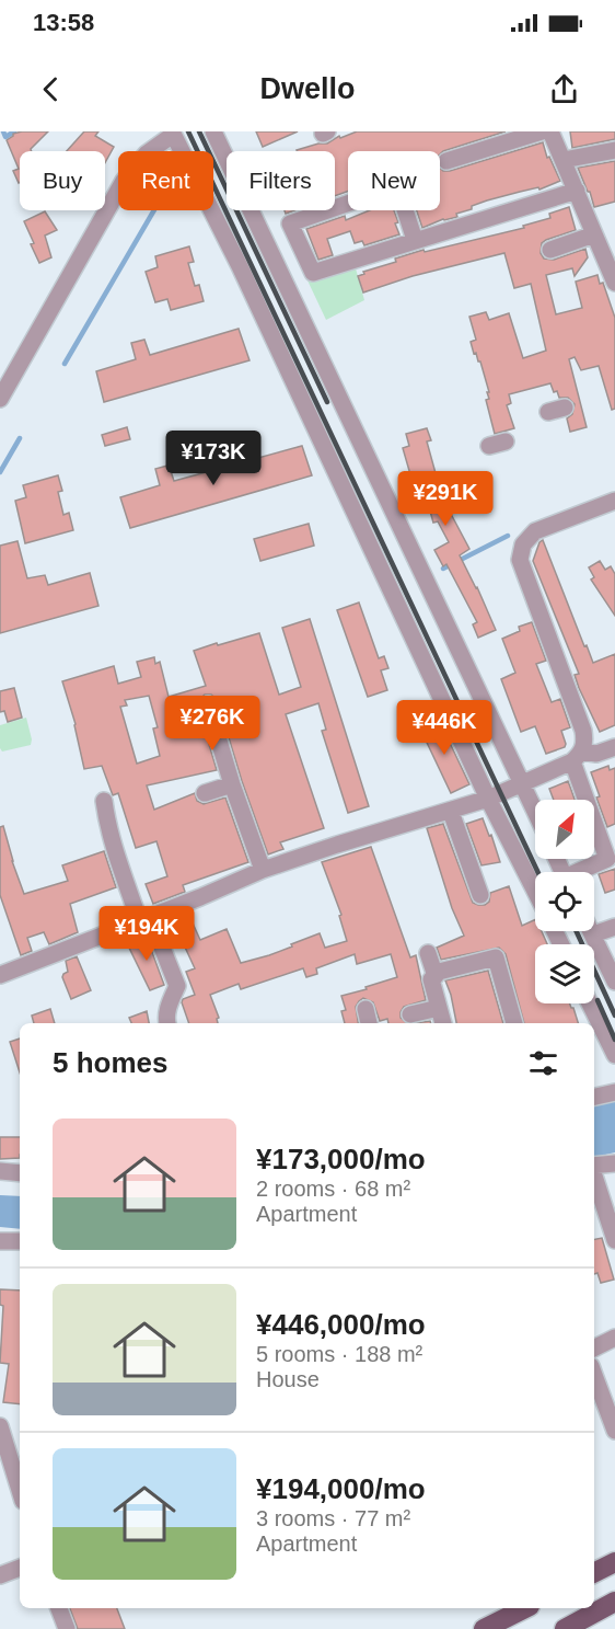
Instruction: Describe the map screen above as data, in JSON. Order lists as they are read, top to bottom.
{
  "north": "top right",
  "page": {
    "status": "13:58",
    "header": "Dwello",
    "chip": [
      "Buy",
      "Rent",
      "Filters",
      "New"
    ],
    "price": [
      "¥173K",
      "¥291K",
      "¥276K",
      "¥446K",
      "¥194K"
    ],
    "heading": "5 homes",
    "list": [
      {
        "name": "¥173,000/mo",
        "note": "2 rooms · 68 m² · Apartment"
      },
      {
        "name": "¥446,000/mo",
        "note": "5 rooms · 188 m² · House"
      },
      {
        "name": "¥194,000/mo",
        "note": "3 rooms · 77 m² · Apartment"
      }
    ]
  }
}
